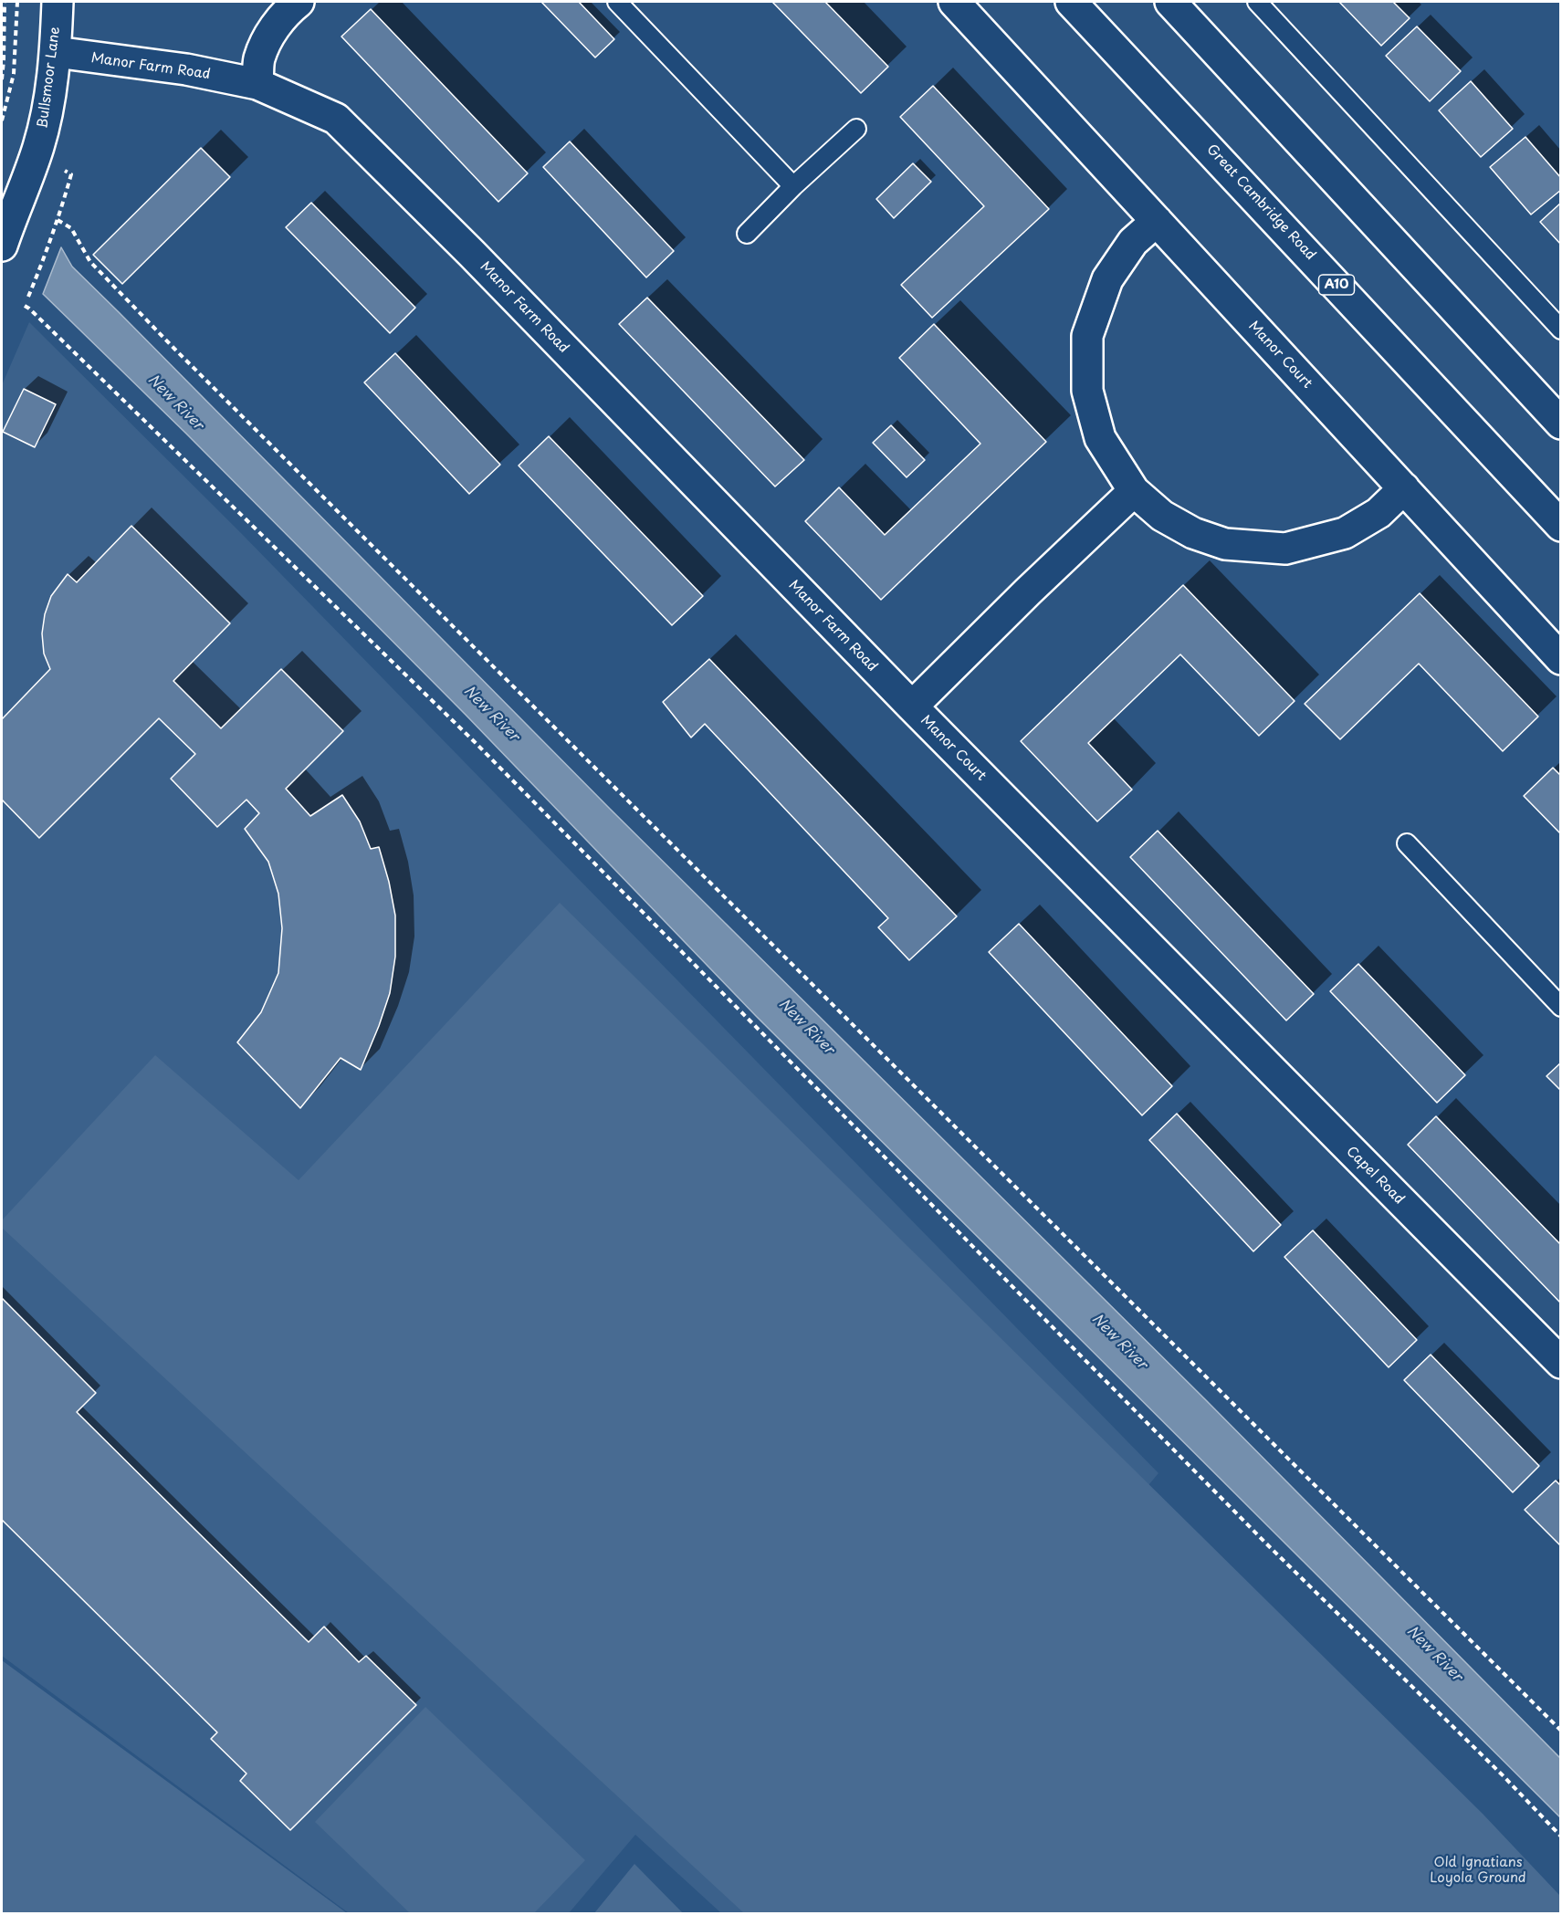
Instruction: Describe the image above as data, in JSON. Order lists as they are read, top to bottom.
{
  "streets": {
    "main road": [
      "Manor Farm Road",
      "Bullsmoor Lane",
      "Great Cambridge Road",
      "A10",
      "Manor Court",
      "Capel Road"
    ]
  },
  "crossings": [
    ["Manor Farm Road", "Bullsmoor Lane"],
    ["Manor Farm Road", "Manor Court"],
    ["Manor Court", "Capel Road"]
  ],
  "water": ["New River"],
  "parks": ["Old Ignatians Loyola Ground"]
}
